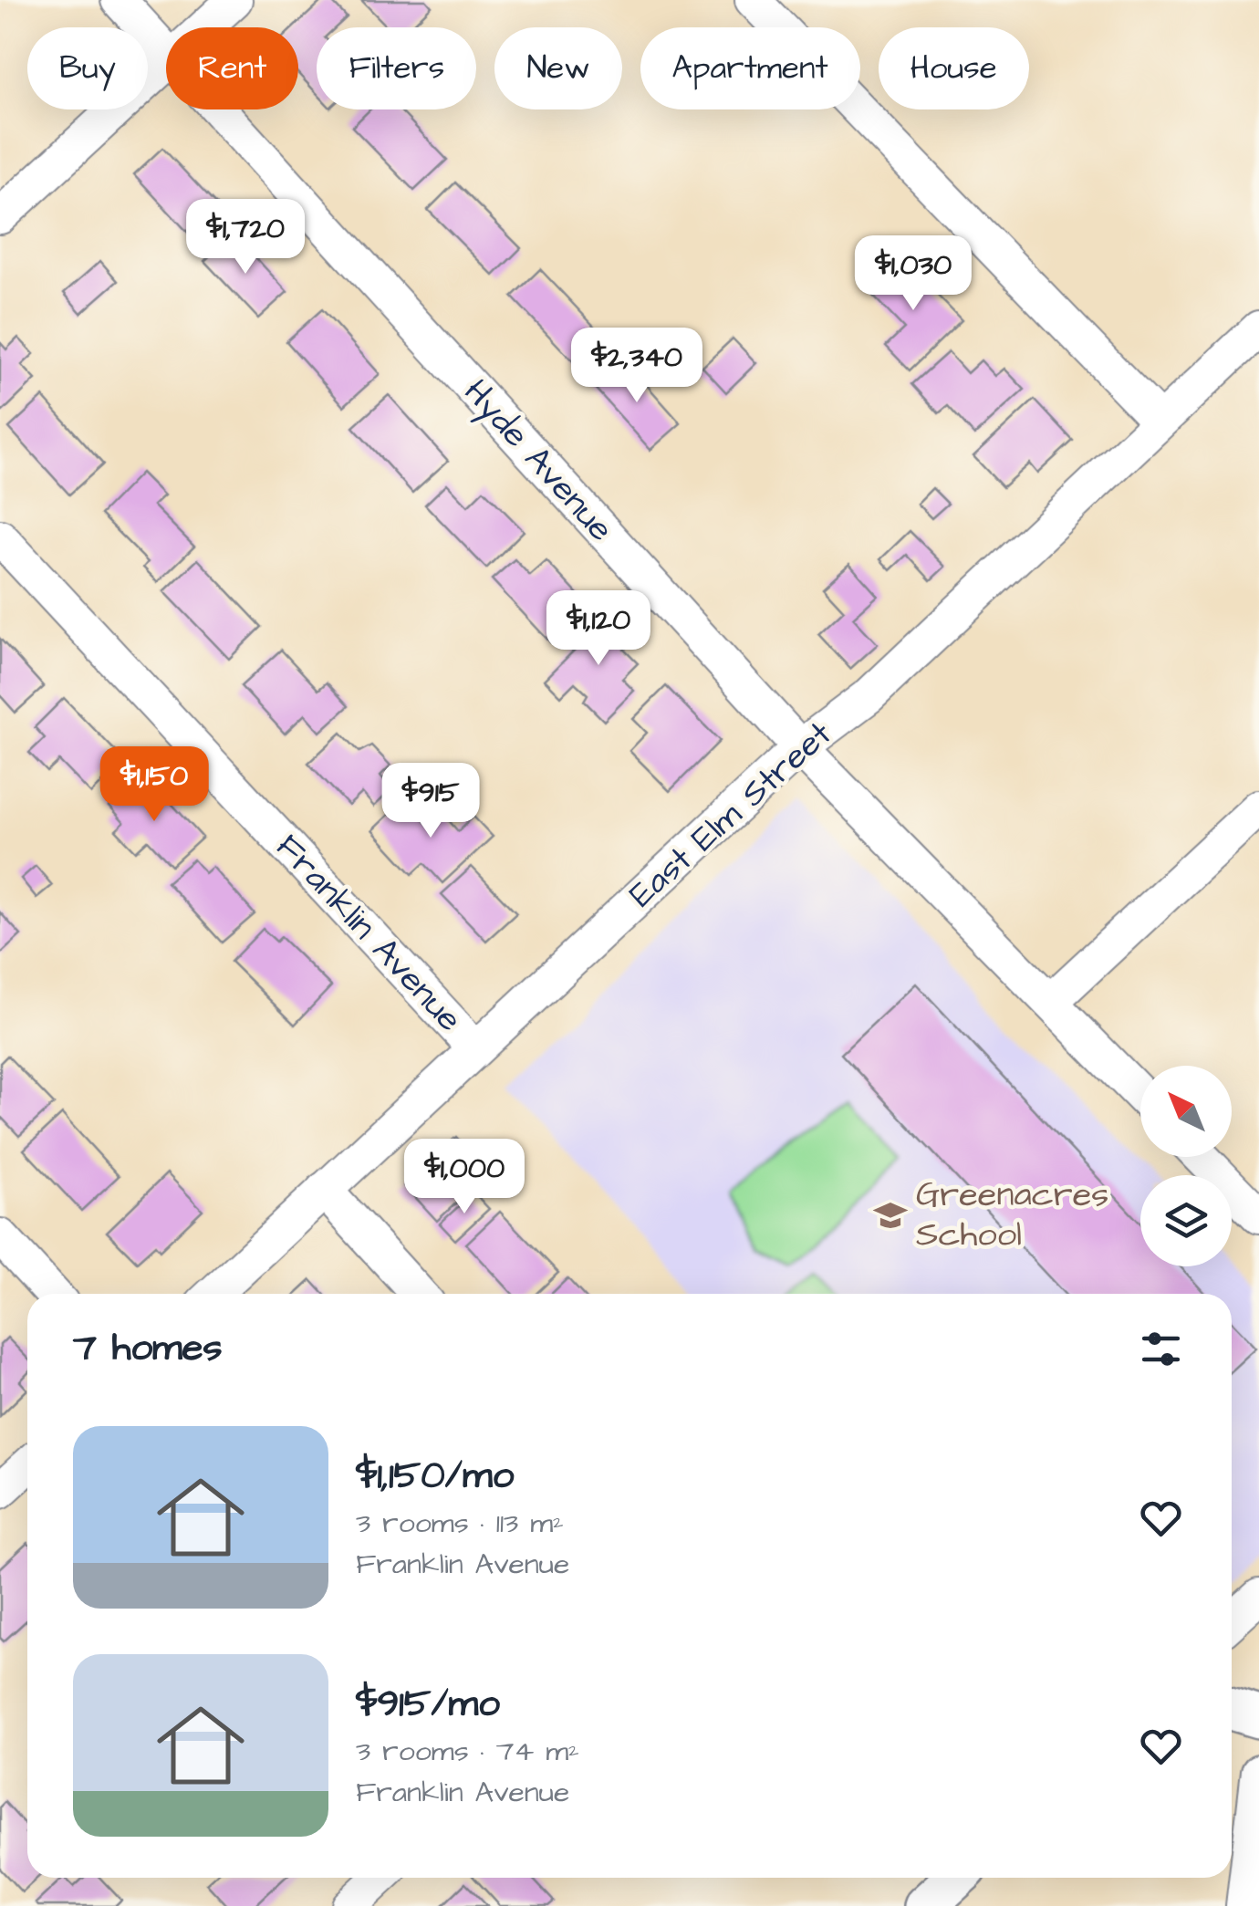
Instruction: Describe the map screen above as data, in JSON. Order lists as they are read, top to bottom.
{
  "streets": {
    "street": ["Hyde Avenue", "East Elm Street", "Franklin Avenue"]
  },
  "crossings": [
    ["Hyde Avenue", "East Elm Street"],
    ["East Elm Street", "Franklin Avenue"]
  ],
  "places": {
    "school or university": ["Greenacres School"]
  },
  "north": "top left",
  "page": {
    "chip": [
      "Buy",
      "Rent",
      "Filters",
      "New",
      "Apartment",
      "House"
    ],
    "price": [
      "$1,720",
      "$1,030",
      "$2,340",
      "$1,120",
      "$1,150",
      "$915",
      "$1,000"
    ],
    "heading": "7 homes",
    "list": [
      {
        "name": "$1,150/mo",
        "note": "3 rooms · 113 m² · Franklin Avenue"
      },
      {
        "name": "$915/mo",
        "note": "3 rooms · 74 m² · Franklin Avenue"
      }
    ]
  }
}
